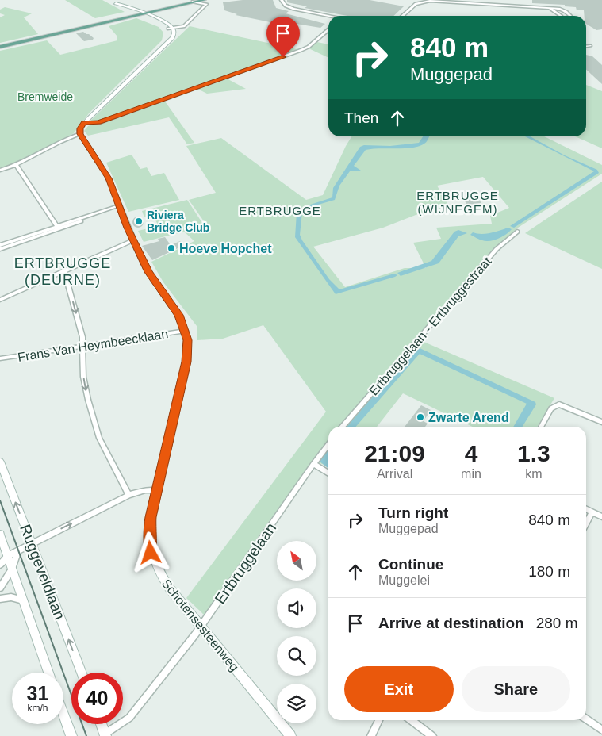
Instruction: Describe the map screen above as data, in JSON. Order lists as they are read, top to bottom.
{
  "streets": {
    "street": [
      "Ertbruggelaan - Ertbruggestraat",
      "Frans Van Heymbeecklaan",
      "Ertbruggelaan",
      "Ruggeveldlaan",
      "Schotensesteenweg"
    ]
  },
  "crossings": [
    ["Frans Van Heymbeecklaan", "Schotensesteenweg"],
    ["Ertbruggelaan", "Schotensesteenweg"]
  ],
  "districts": ["ERTBRUGGE (WIJNEGEM)", "ERTBRUGGE", "ERTBRUGGE (DEURNE)"],
  "parks": ["Bremweide"],
  "places": ["Riviera Bridge Club", "Hoeve Hopchet", "Zwarte Arend"],
  "north": "top left",
  "page": {
    "turn": ["840 m", "Muggepad"],
    "then": "Then",
    "eta": [
      "21:09",
      "Arrival",
      "4",
      "min",
      "1.3",
      "km"
    ],
    "list": [
      {
        "name": "Turn right",
        "note": "Muggepad",
        "value": "840 m"
      },
      {
        "name": "Continue",
        "note": "Muggelei",
        "value": "180 m"
      },
      {
        "name": "Arrive at destination",
        "value": "280 m"
      }
    ],
    "buttons": ["Exit", "Share"],
    "speed": "31 km/h",
    "limit": "40"
  }
}
